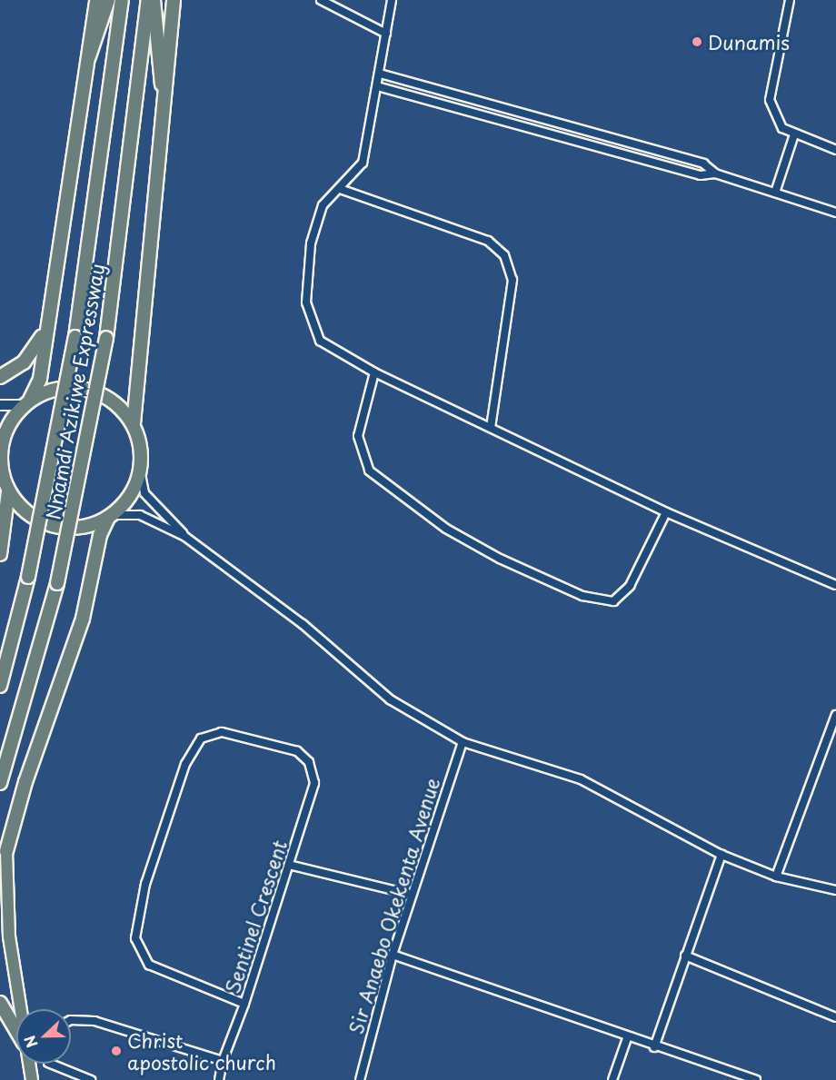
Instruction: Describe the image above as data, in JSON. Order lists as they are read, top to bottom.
{
  "streets": {
    "highway": ["Nnamdi Azikiwe Expressway"],
    "street": ["Sir Anaebo Okekenta Avenue", "Sentinel Crescent"]
  },
  "places": ["Dunamis", "Christ apostolic church"],
  "north": "left"
}
